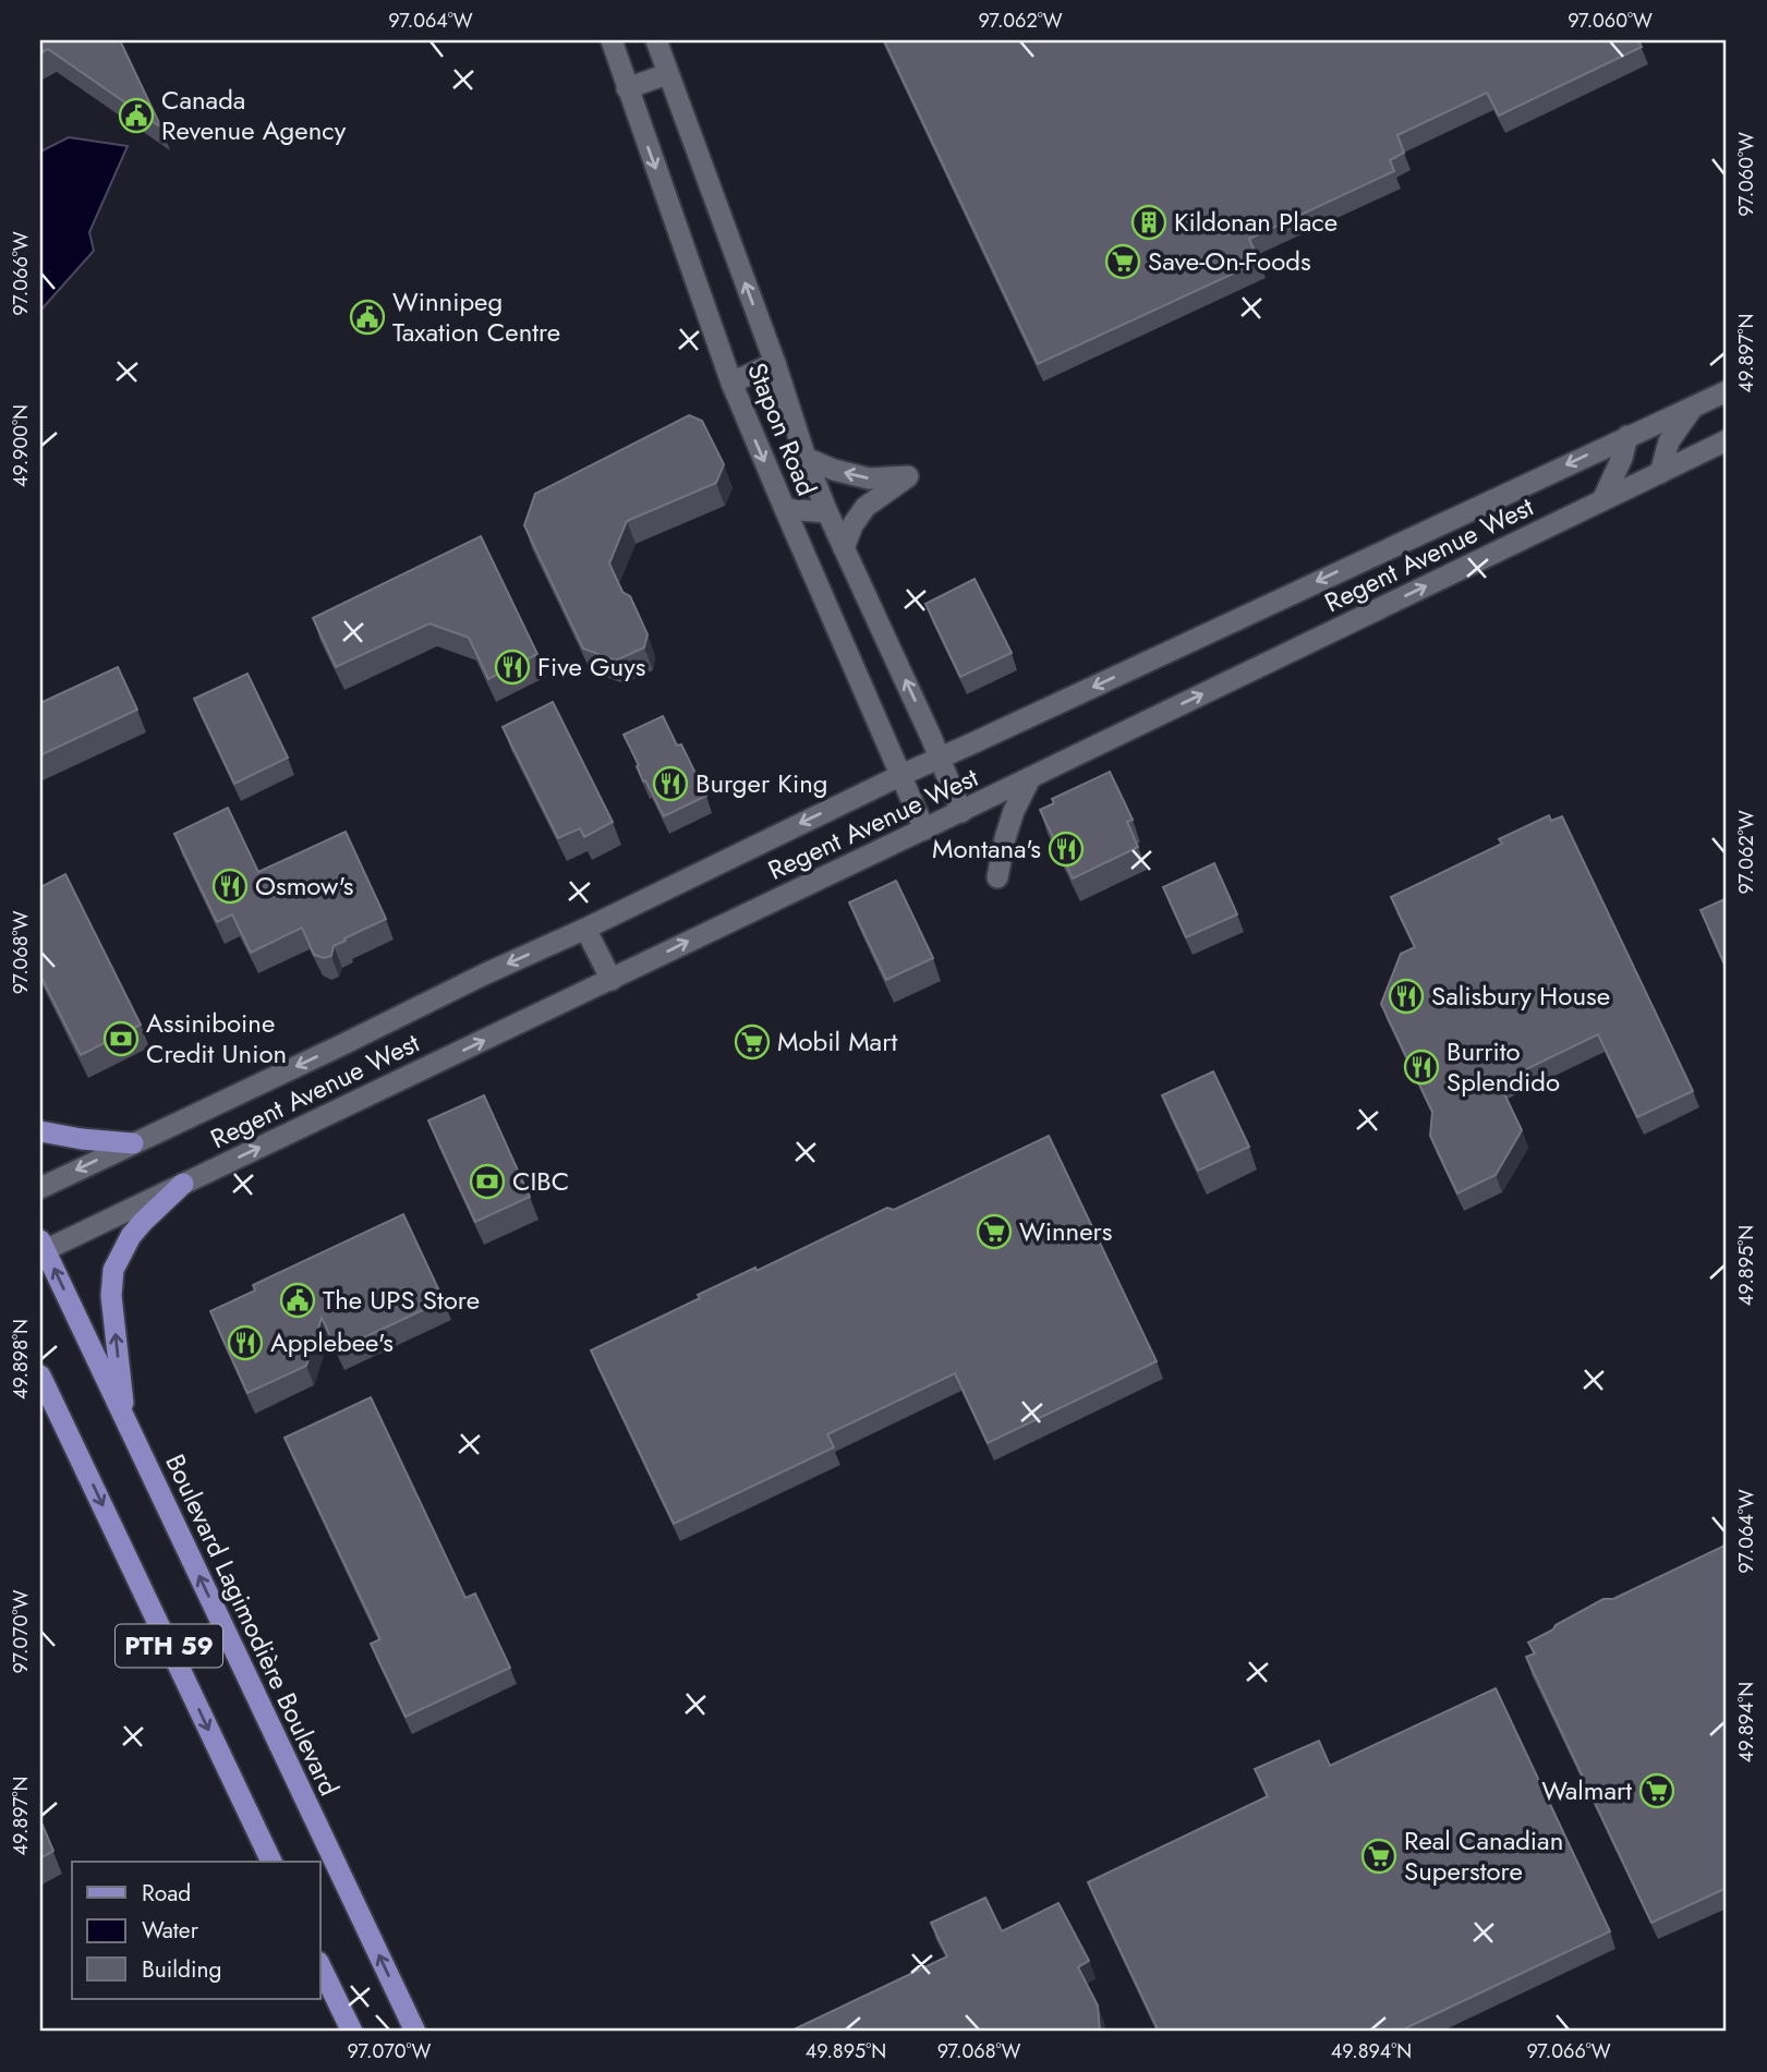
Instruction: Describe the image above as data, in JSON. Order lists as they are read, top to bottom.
{
  "streets": {
    "main road": [
      "Stapon Road",
      "Regent Avenue West",
      "Boulevard Lagimodière Boulevard",
      "PTH 59"
    ]
  },
  "crossings": [
    ["Stapon Road", "Regent Avenue West"],
    ["Regent Avenue West", "Boulevard Lagimodière Boulevard"]
  ],
  "places": {
    "public building": ["Canada Revenue Agency", "Winnipeg Taxation Centre", "The UPS Store"],
    "building": ["Kildonan Place"],
    "supermarket": [
      "Save-On-Foods",
      "Mobil Mart",
      "Winners",
      "Walmart",
      "Real Canadian Superstore"
    ],
    "restaurant": [
      "Five Guys",
      "Burger King",
      "Montana's",
      "Osmow's",
      "Salisbury House",
      "Burrito Splendido",
      "Applebee's"
    ],
    "bank": ["Assiniboine Credit Union", "CIBC"]
  },
  "legend": ["Road", "Water", "Building"],
  "coordinates": [
    "97.064°W",
    "97.062°W",
    "97.060°W",
    "97.066°W",
    "49.897°N",
    "49.900°N",
    "97.068°W",
    "49.895°N",
    "49.898°N",
    "97.070°W",
    "49.894°N"
  ]
}
